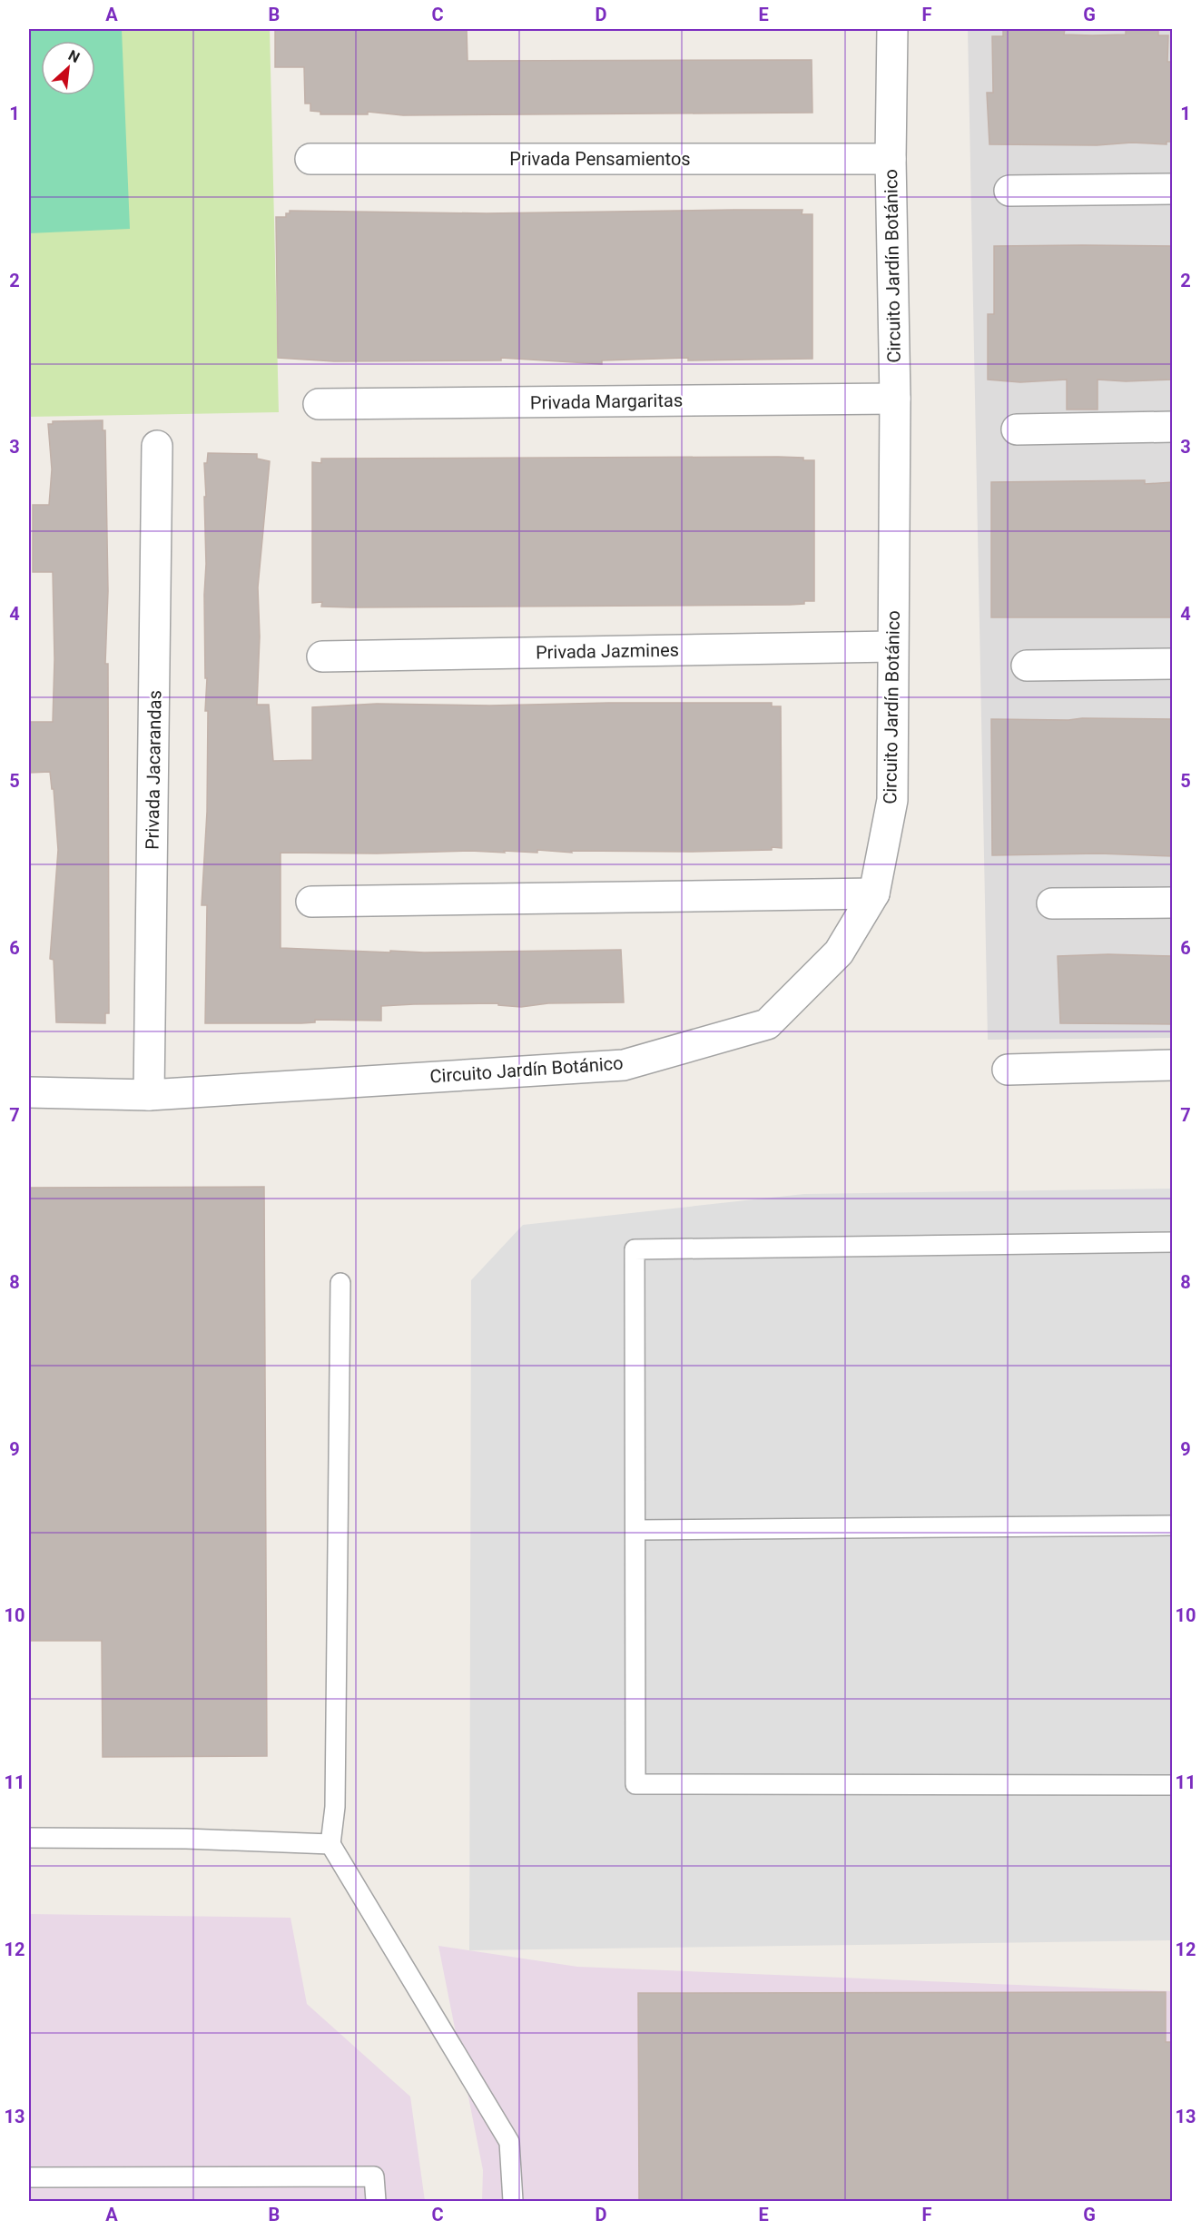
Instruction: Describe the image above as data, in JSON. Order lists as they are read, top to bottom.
{
  "streets": {
    "street": [
      "Privada Pensamientos",
      "Circuito Jardín Botánico",
      "Privada Margaritas",
      "Privada Jazmines",
      "Privada Jacarandas"
    ]
  },
  "crossings": [
    ["Privada Pensamientos", "Circuito Jardín Botánico"],
    ["Circuito Jardín Botánico", "Privada Margaritas"],
    ["Circuito Jardín Botánico", "Privada Jazmines"],
    ["Circuito Jardín Botánico", "Privada Jacarandas"]
  ],
  "north": "top right",
  "grid": {
    "columns": [
      "A",
      "B",
      "C",
      "D",
      "E",
      "F",
      "G"
    ],
    "rows": [
      "1",
      "2",
      "3",
      "4",
      "5",
      "6",
      "7",
      "8",
      "9",
      "10",
      "11",
      "12",
      "13"
    ]
  }
}
